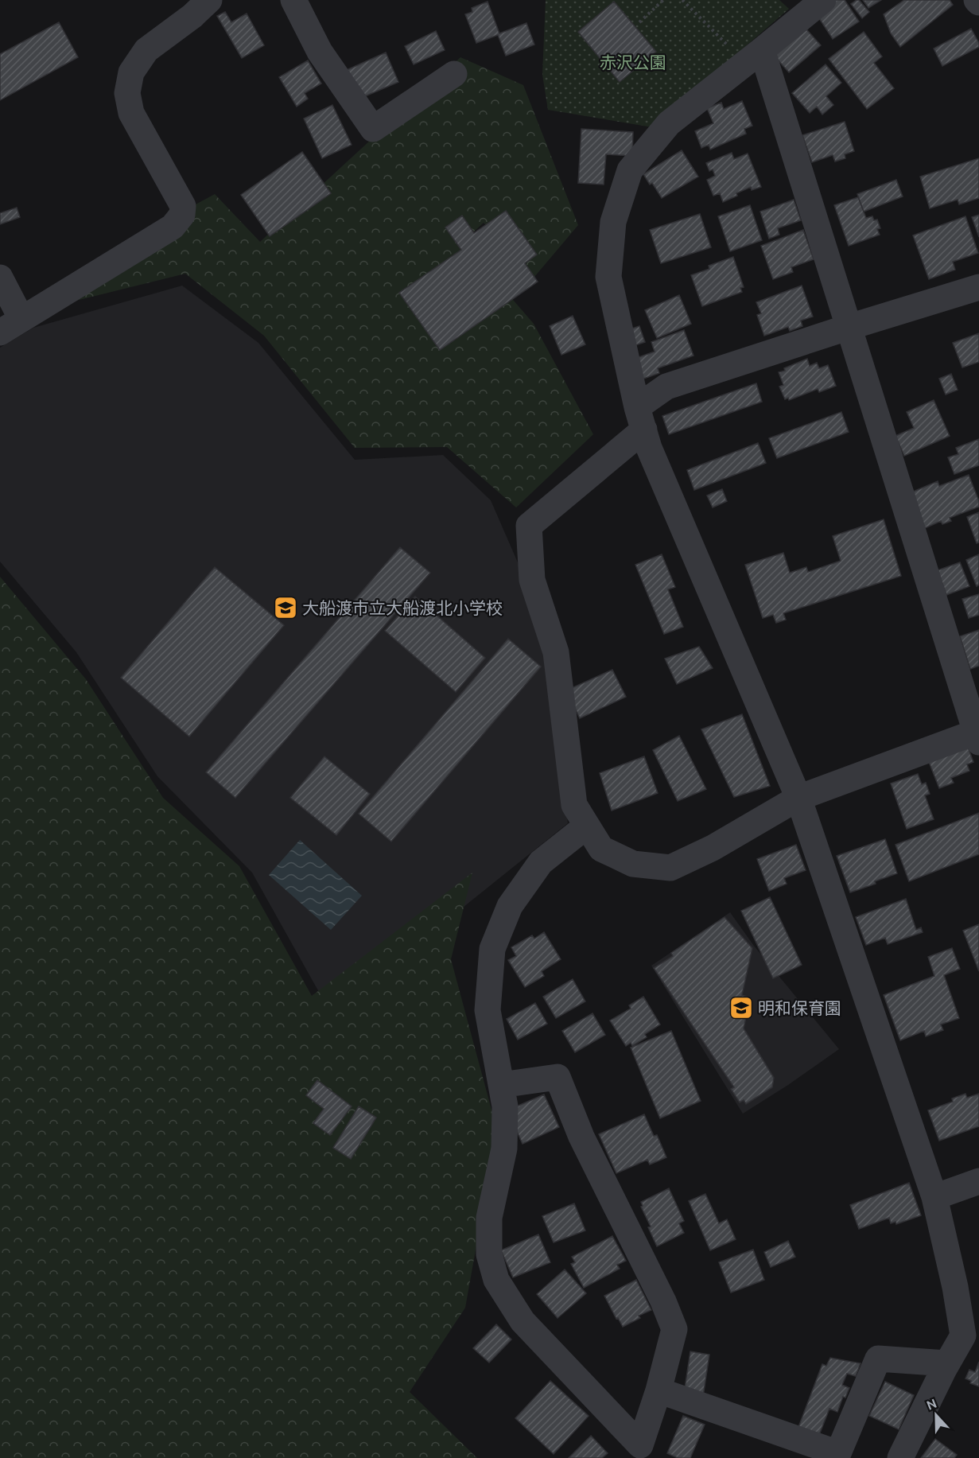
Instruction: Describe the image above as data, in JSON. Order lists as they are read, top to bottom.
{
  "parks": ["赤沢公園"],
  "places": {
    "school or university": ["大船渡市立大船渡北小学校", "明和保育園"]
  },
  "north": "top"
}
